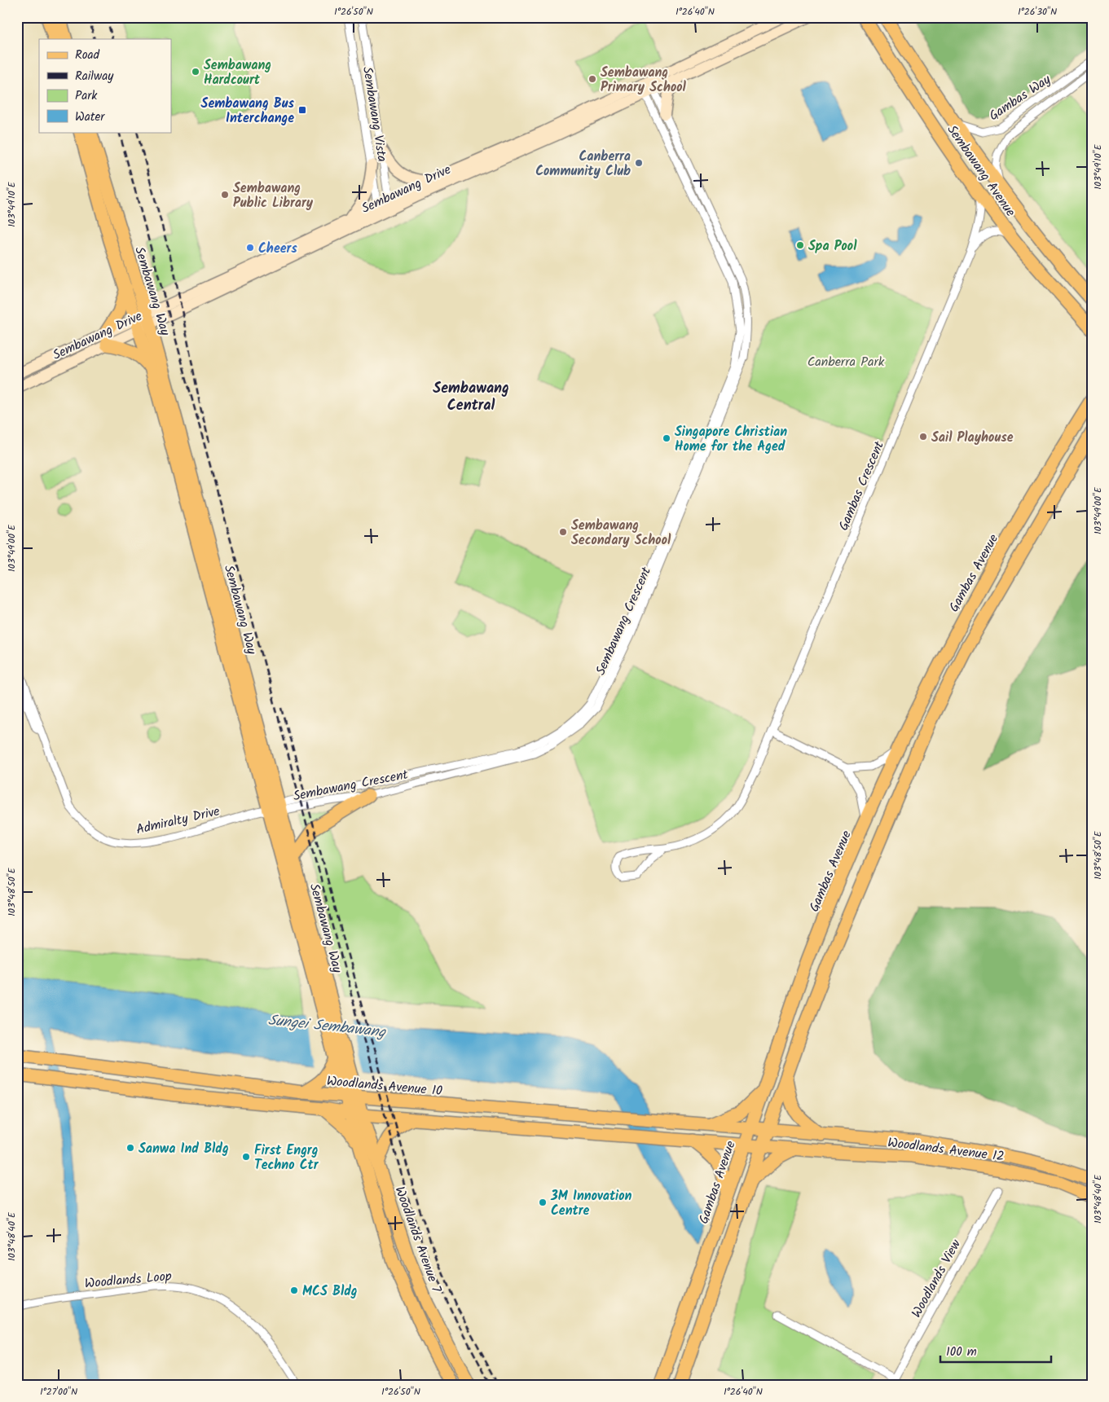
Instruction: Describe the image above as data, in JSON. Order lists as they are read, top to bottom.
{
  "streets": {
    "main road": [
      "Sembawang Avenue",
      "Sembawang Drive",
      "Sembawang Way",
      "Gambas Avenue",
      "Woodlands Avenue 10",
      "Woodlands Avenue 12",
      "Woodlands Avenue 7"
    ],
    "street": [
      "Gambas Way",
      "Sembawang Vista",
      "Gambas Crescent",
      "Sembawang Crescent",
      "Admiralty Drive",
      "Woodlands View",
      "Woodlands Loop"
    ]
  },
  "crossings": [
    ["Gambas Way", "Sembawang Avenue"],
    ["Sembawang Vista", "Sembawang Drive"],
    ["Sembawang Avenue", "Gambas Crescent"],
    ["Sembawang Drive", "Sembawang Way"],
    ["Sembawang Drive", "Sembawang Crescent"],
    ["Sembawang Way", "Sembawang Crescent"],
    ["Sembawang Way", "Admiralty Drive"],
    ["Sembawang Way", "Woodlands Avenue 10"],
    ["Sembawang Way", "Woodlands Avenue 7"],
    ["Gambas Avenue", "Woodlands Avenue 10"],
    ["Gambas Avenue", "Woodlands Avenue 12"],
    ["Sembawang Crescent", "Admiralty Drive"],
    ["Woodlands Avenue 10", "Woodlands Avenue 12"],
    ["Woodlands Avenue 10", "Woodlands Avenue 7"]
  ],
  "districts": ["Sembawang Central"],
  "water": ["Sungei Sembawang"],
  "parks": ["Canberra Park"],
  "places": {
    "other": [
      "Sembawang Hardcourt",
      "Sembawang Primary School",
      "Canberra Community Club",
      "Sembawang Public Library",
      "Spa Pool",
      "Cheers",
      "Sail Playhouse",
      "Singapore Christian Home for the Aged",
      "Sembawang Secondary School",
      "Sanwa Ind Bldg",
      "First Engrg Techno Ctr",
      "3M Innovation Centre",
      "MCS Bldg"
    ],
    "transit": ["Sembawang Bus Interchange"]
  },
  "legend": [
    "Road",
    "Railway",
    "Park",
    "Water"
  ],
  "scale_bar": "100 m",
  "coordinates": [
    "1°26'50\"N",
    "1°26'40\"N",
    "1°26'30\"N",
    "103°49'10\"E",
    "103°49'00\"E",
    "103°48'50\"E",
    "103°48'40\"E",
    "1°27'00\"N"
  ]
}
